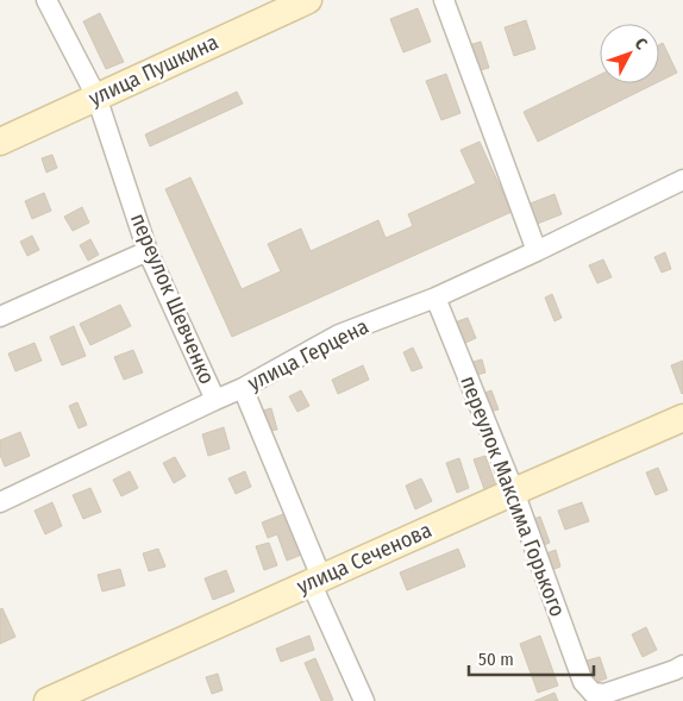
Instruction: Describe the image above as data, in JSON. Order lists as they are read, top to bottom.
{
  "streets": {
    "main road": ["улица Пушкина", "улица Сеченова"],
    "street": ["переулок Шевченко", "улица Герцена", "переулок Максима Горького"]
  },
  "crossings": [
    ["улица Пушкина", "переулок Шевченко"],
    ["переулок Шевченко", "улица Герцена"],
    ["улица Герцена", "переулок Максима Горького"],
    ["переулок Максима Горького", "улица Сеченова"]
  ],
  "scale_bar": "50 m",
  "north": "top right"
}
